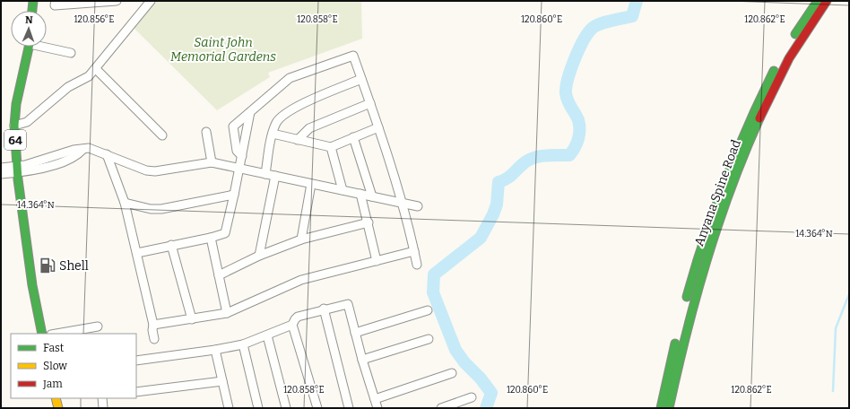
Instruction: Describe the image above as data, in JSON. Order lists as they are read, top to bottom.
{
  "streets": {
    "main road": ["64", "Anyana Spine Road"]
  },
  "parks": ["Saint John Memorial Gardens"],
  "places": {
    "fuel station": ["Shell"]
  },
  "legend": ["Fast", "Slow", "Jam"],
  "north": "top",
  "coordinates": [
    "120.856°E",
    "120.858°E",
    "120.860°E",
    "120.862°E",
    "14.364°N"
  ]
}
